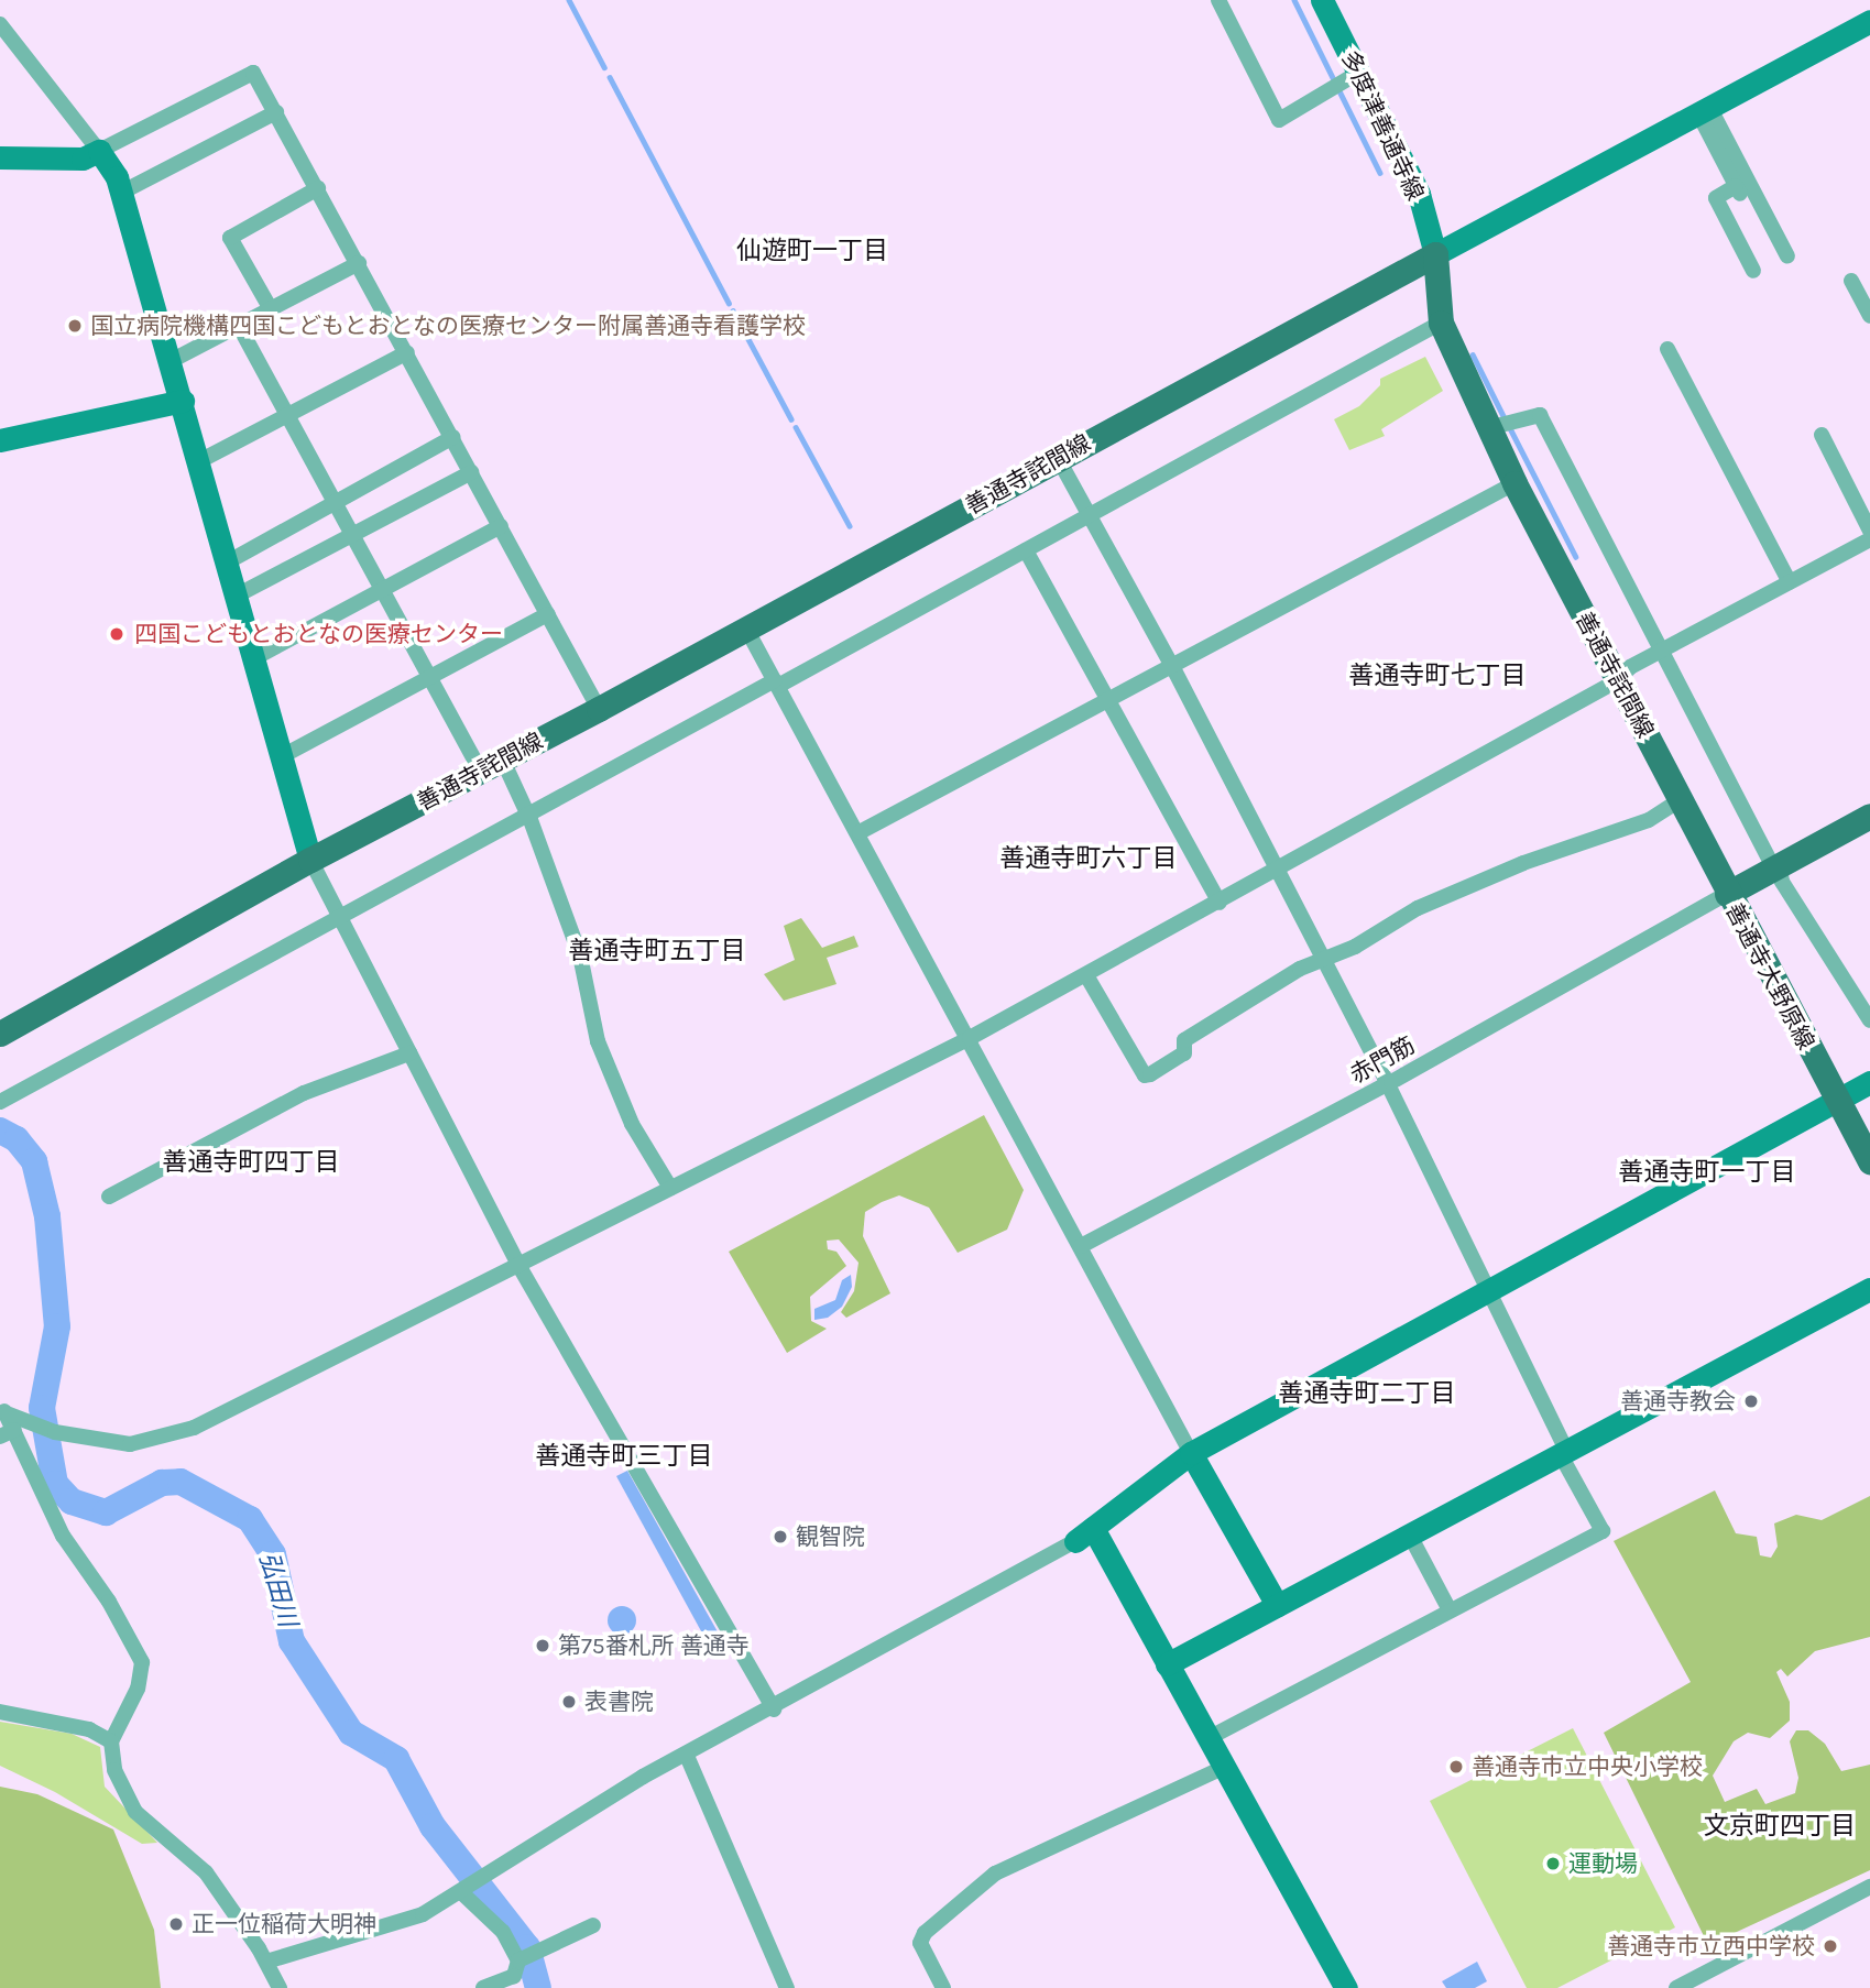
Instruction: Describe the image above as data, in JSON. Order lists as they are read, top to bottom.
{
  "streets": {
    "main road": ["善通寺詫間線", "善通寺大野原線"],
    "street": ["多度津善通寺線", "赤門筋"]
  },
  "crossings": [
    ["多度津善通寺線", "善通寺詫間線"],
    ["善通寺詫間線", "善通寺大野原線"],
    ["善通寺詫間線", "赤門筋"],
    ["善通寺大野原線", "赤門筋"]
  ],
  "districts": [
    "仙遊町一丁目",
    "善通寺町七丁目",
    "善通寺町六丁目",
    "善通寺町五丁目",
    "善通寺町四丁目",
    "善通寺町一丁目",
    "善通寺町二丁目",
    "善通寺町三丁目",
    "文京町四丁目"
  ],
  "water": ["弘田川"],
  "places": [
    "国立病院機構四国こどもとおとなの医療センター附属善通寺看護学校",
    "四国こどもとおとなの医療センター",
    "善通寺教会",
    "観智院",
    "第75番札所 善通寺",
    "表書院",
    "善通寺市立中央小学校",
    "運動場",
    "正一位稲荷大明神",
    "善通寺市立西中学校"
  ]
}
